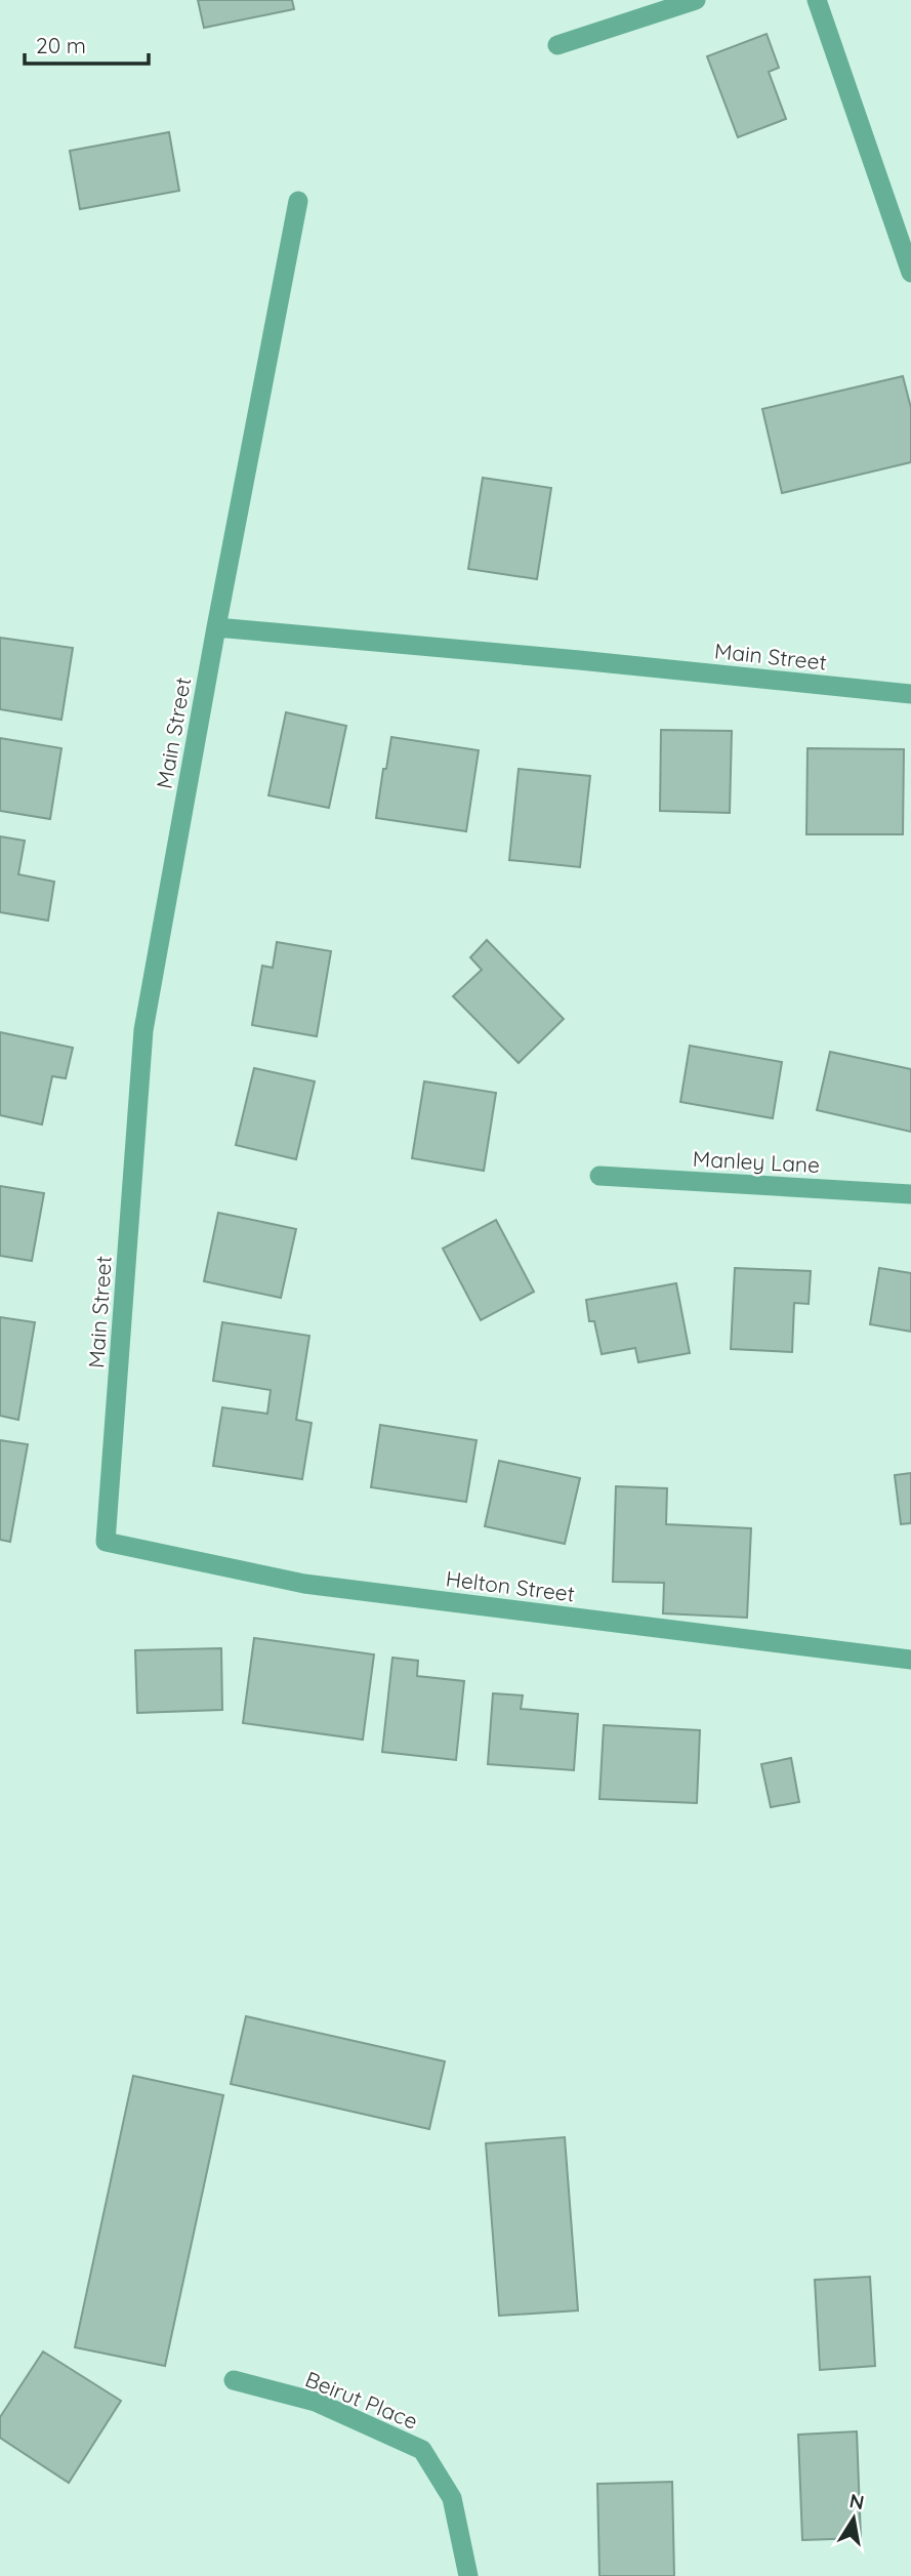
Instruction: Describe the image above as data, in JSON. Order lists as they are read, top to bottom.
{
  "streets": {
    "street": [
      "Main Street",
      "Manley Lane",
      "Helton Street",
      "Beirut Place"
    ]
  },
  "crossings": [
    ["Main Street", "Helton Street"]
  ],
  "scale_bar": "20 m",
  "north": "top"
}
